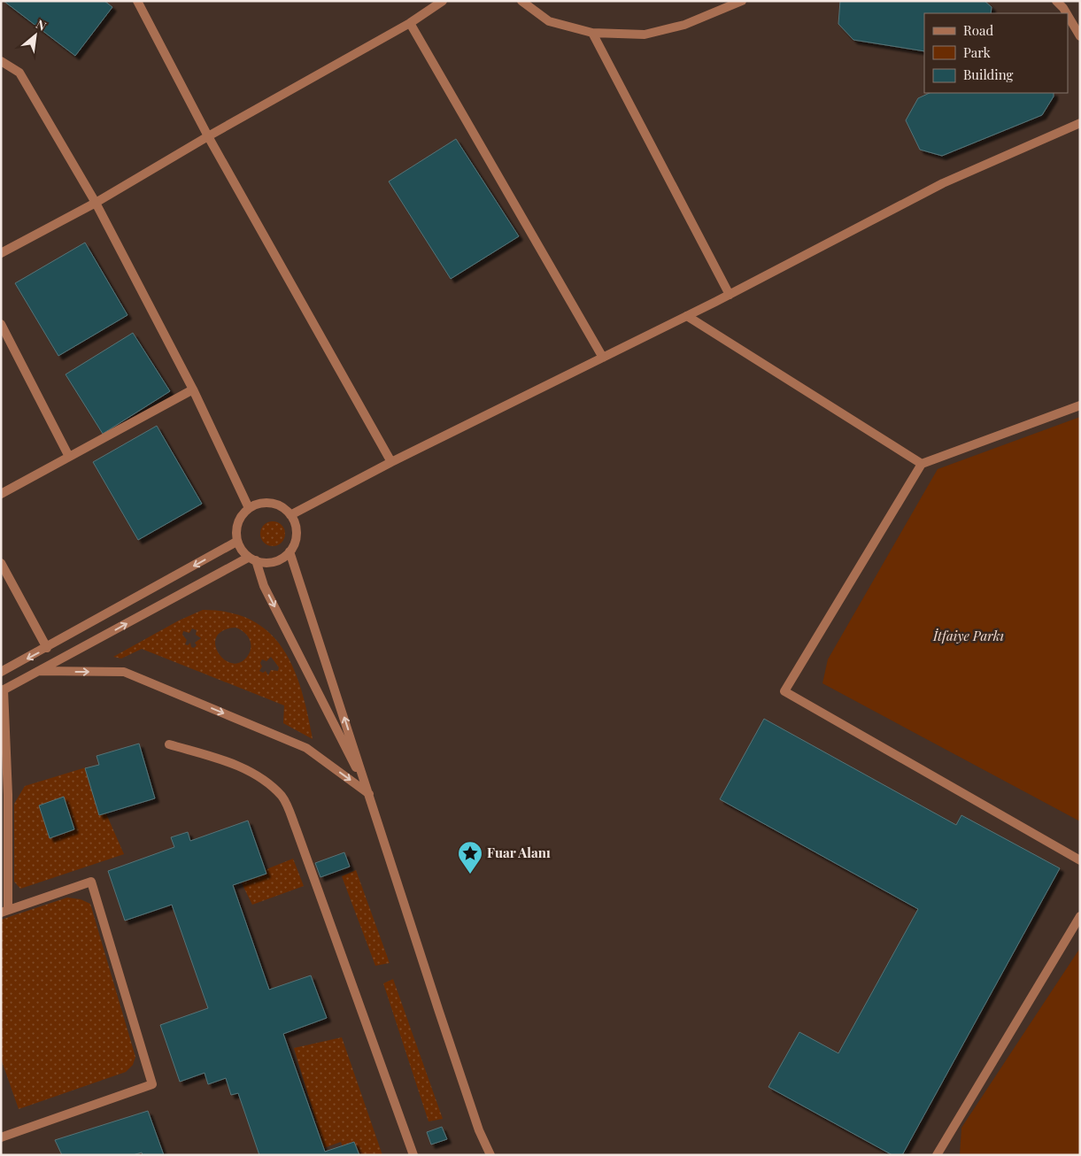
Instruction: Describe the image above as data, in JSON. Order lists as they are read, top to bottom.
{
  "parks": ["İtfaiye Parkı"],
  "places": {
    "place": ["Fuar Alanı"]
  },
  "legend": ["Road", "Park", "Building"],
  "north": "top right"
}
